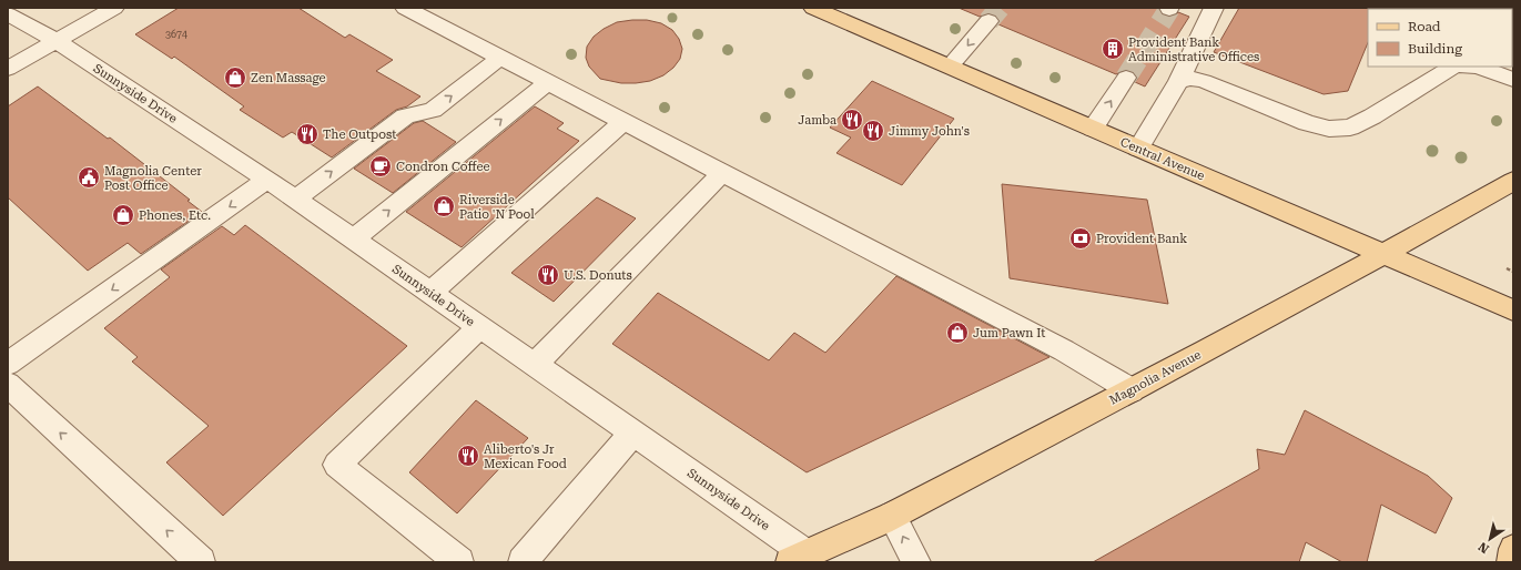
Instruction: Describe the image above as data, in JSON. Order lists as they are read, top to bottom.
{
  "streets": {
    "main road": ["Central Avenue", "Magnolia Avenue"],
    "street": ["Sunnyside Drive"]
  },
  "crossings": [
    ["Sunnyside Drive", "Magnolia Avenue"],
    ["Central Avenue", "Magnolia Avenue"]
  ],
  "places": {
    "building": ["Provident Bank Administrative Offices"],
    "shop": [
      "Zen Massage",
      "Riverside Patio 'N Pool",
      "Phones, Etc.",
      "Jum Pawn It"
    ],
    "restaurant": [
      "Jamba",
      "Jimmy John's",
      "The Outpost",
      "U.S. Donuts",
      "Aliberto's Jr Mexican Food"
    ],
    "cafe": ["Condron Coffee"],
    "public building": ["Magnolia Center Post Office"],
    "bank": ["Provident Bank"]
  },
  "house_numbers": ["3674"],
  "legend": ["Road", "Building"],
  "north": "bottom left"
}
